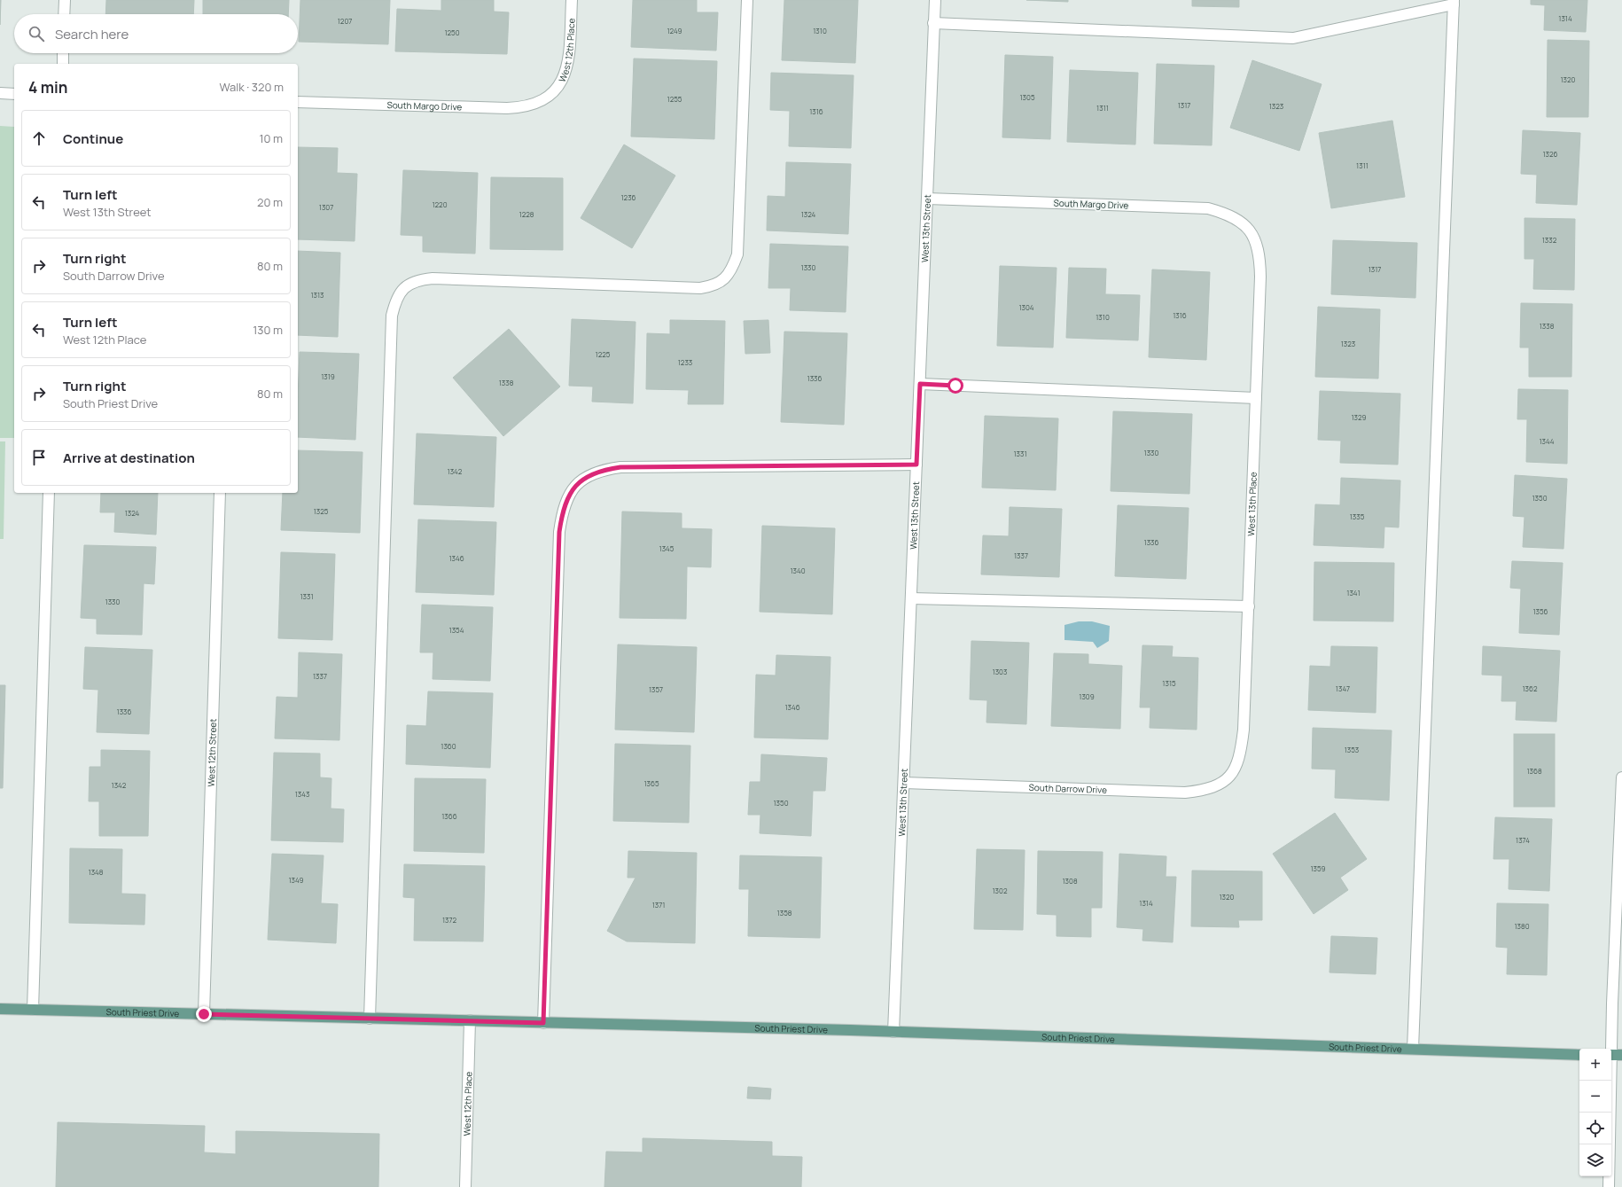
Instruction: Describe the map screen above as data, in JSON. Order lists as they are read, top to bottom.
{
  "streets": {
    "main road": ["South Priest Drive"],
    "street": [
      "West 12th Place",
      "South Margo Drive",
      "West 13th Street",
      "West 13th Place",
      "West 12th Street",
      "South Darrow Drive"
    ]
  },
  "crossings": [
    ["West 12th Place", "South Margo Drive"],
    ["West 12th Place", "South Priest Drive"],
    ["South Margo Drive", "West 13th Street"],
    ["South Margo Drive", "West 13th Place"],
    ["West 13th Street", "South Darrow Drive"],
    ["West 13th Street", "South Priest Drive"],
    ["West 13th Place", "South Darrow Drive"],
    ["West 12th Street", "South Priest Drive"]
  ],
  "house_numbers": [
    "1314",
    "1207",
    "1249",
    "1310",
    "1250",
    "1320",
    "1305",
    "1255",
    "1317",
    "1323",
    "1311",
    "1316",
    "1326",
    "1311",
    "1236",
    "1220",
    "1307",
    "1228",
    "1324",
    "1332",
    "1330",
    "1317",
    "1313",
    "1304",
    "1316",
    "1310",
    "1338",
    "1323",
    "1225",
    "1233",
    "1319",
    "1336",
    "1338",
    "1329",
    "1344",
    "1330",
    "1331",
    "1342",
    "1350",
    "1325",
    "1324",
    "1335",
    "1336",
    "1345",
    "1337",
    "1346",
    "1340",
    "1341",
    "1331",
    "1330",
    "1356",
    "1354",
    "1303",
    "1337",
    "1315",
    "1347",
    "1362",
    "1357",
    "1309",
    "1346",
    "1336",
    "1360",
    "1353",
    "1368",
    "1365",
    "1342",
    "1343",
    "1350",
    "1366",
    "1374",
    "1359",
    "1348",
    "1349",
    "1308",
    "1302",
    "1320",
    "1314",
    "1371",
    "1358",
    "1372",
    "1380"
  ],
  "page": {
    "search": "Search here",
    "heading": ["4 min", "Walk · 320 m"],
    "list": [
      ["Continue", "10 m"],
      ["Turn left", "West 13th Street", "20 m"],
      ["Turn right", "South Darrow Drive", "80 m"],
      ["Turn left", "West 12th Place", "130 m"],
      ["Turn right", "South Priest Drive", "80 m"],
      "Arrive at destination"
    ],
    "map_buttons": ["+", "−"]
  }
}
